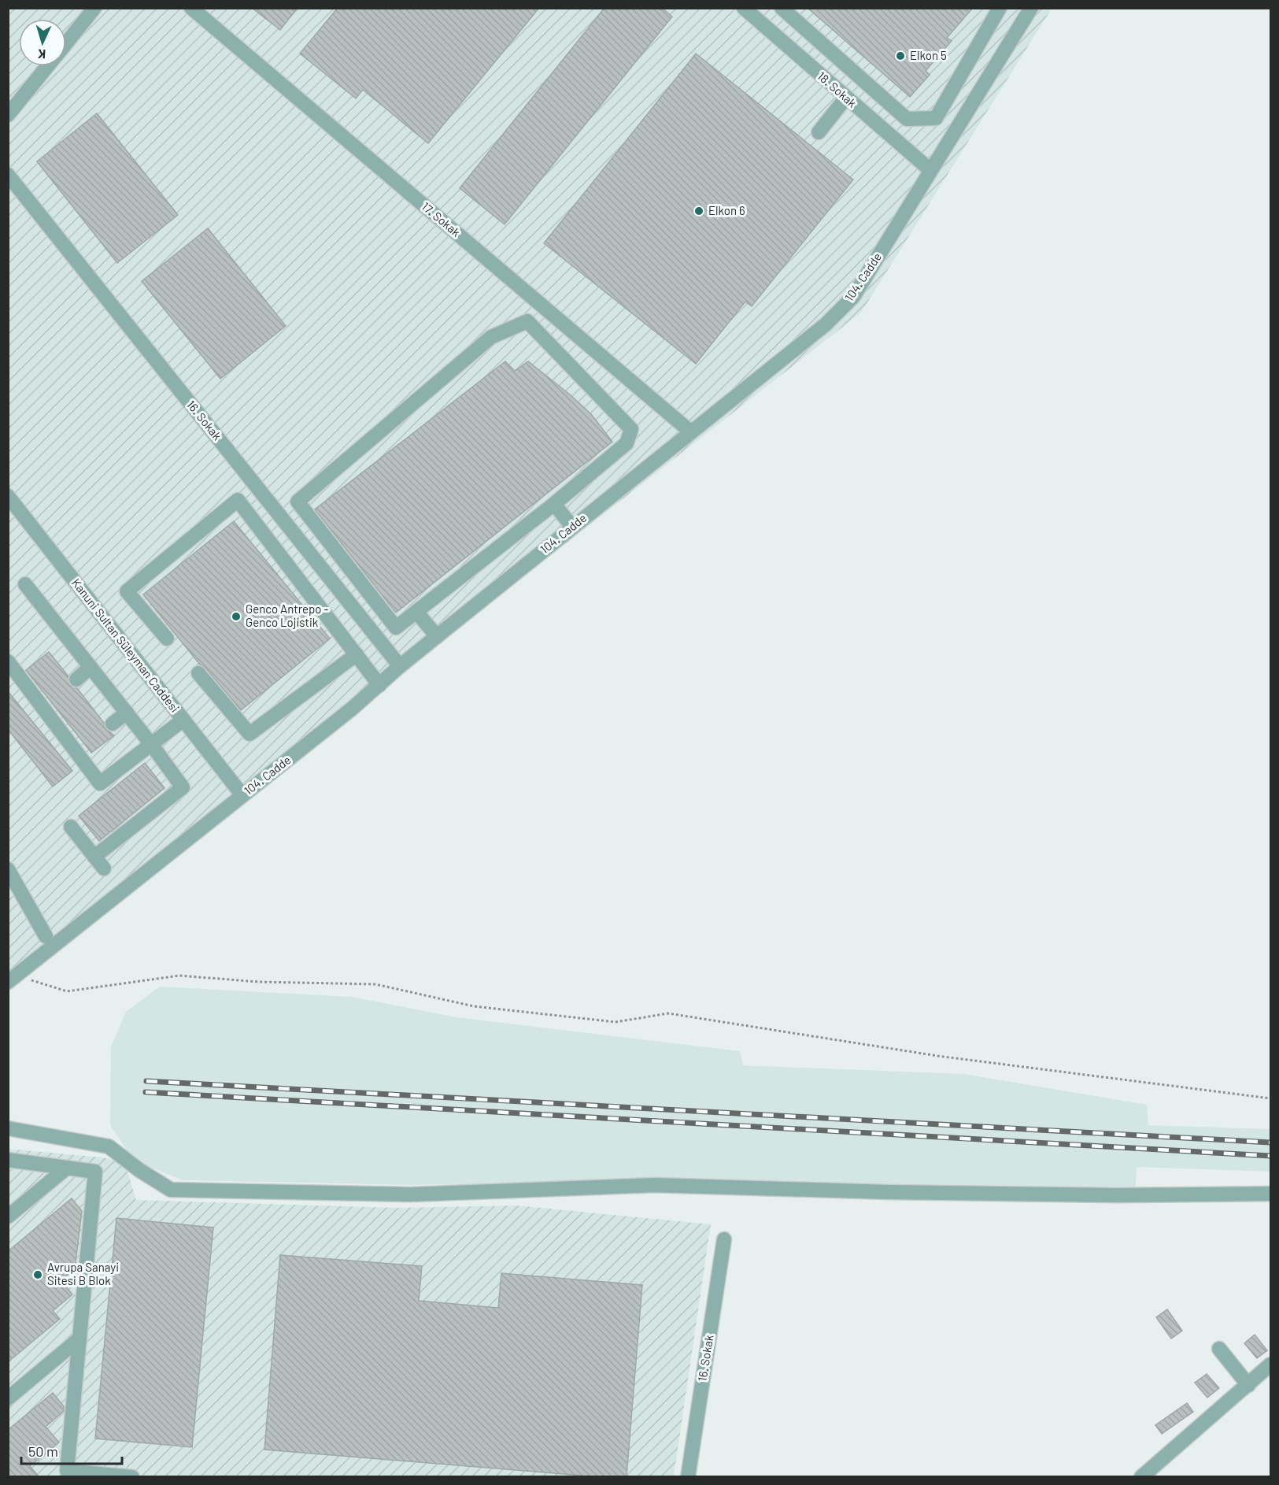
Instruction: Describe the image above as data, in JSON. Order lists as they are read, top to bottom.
{
  "streets": {
    "street": [
      "18. Sokak",
      "17. Sokak",
      "104. Cadde",
      "16. Sokak",
      "Kanuni Sultan Süleyman Caddesi"
    ]
  },
  "crossings": [
    ["18. Sokak", "104. Cadde"],
    ["17. Sokak", "104. Cadde"],
    ["104. Cadde", "16. Sokak"],
    ["104. Cadde", "Kanuni Sultan Süleyman Caddesi"]
  ],
  "places": [
    "Elkon 5",
    "Elkon 6",
    "Genco Antrepo - Genco Lojistik",
    "Avrupa Sanayi Sitesi B Blok"
  ],
  "scale_bar": "50 m",
  "north": "bottom"
}
